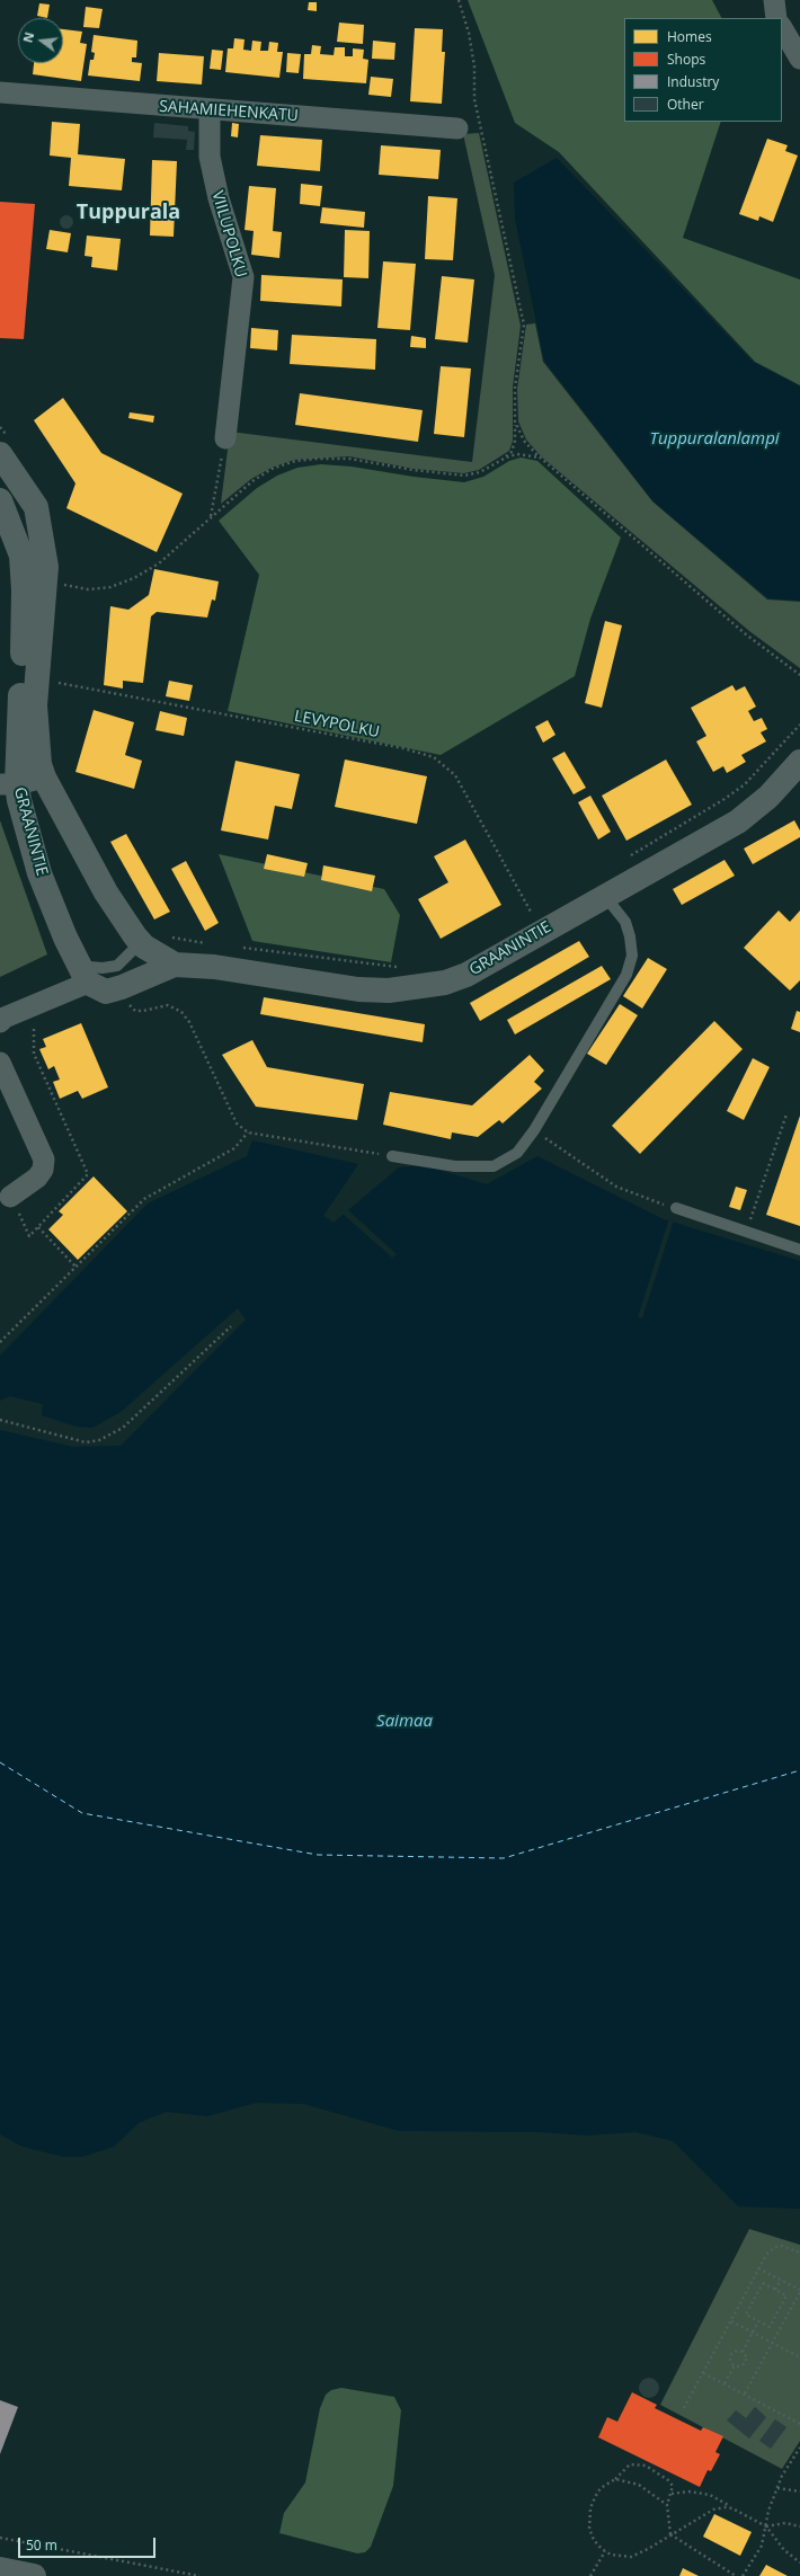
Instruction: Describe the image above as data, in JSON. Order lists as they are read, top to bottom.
{
  "streets": {
    "street": ["SAHAMIEHENKATU", "VIILUPOLKU", "GRAANINTIE"],
    "path": ["LEVYPOLKU"]
  },
  "crossings": [
    ["SAHAMIEHENKATU", "VIILUPOLKU"]
  ],
  "districts": ["Tuppurala"],
  "water": ["Tuppuralanlampi", "Saimaa"],
  "legend": [
    "Homes",
    "Shops",
    "Industry",
    "Other"
  ],
  "scale_bar": "50 m",
  "north": "left"
}
